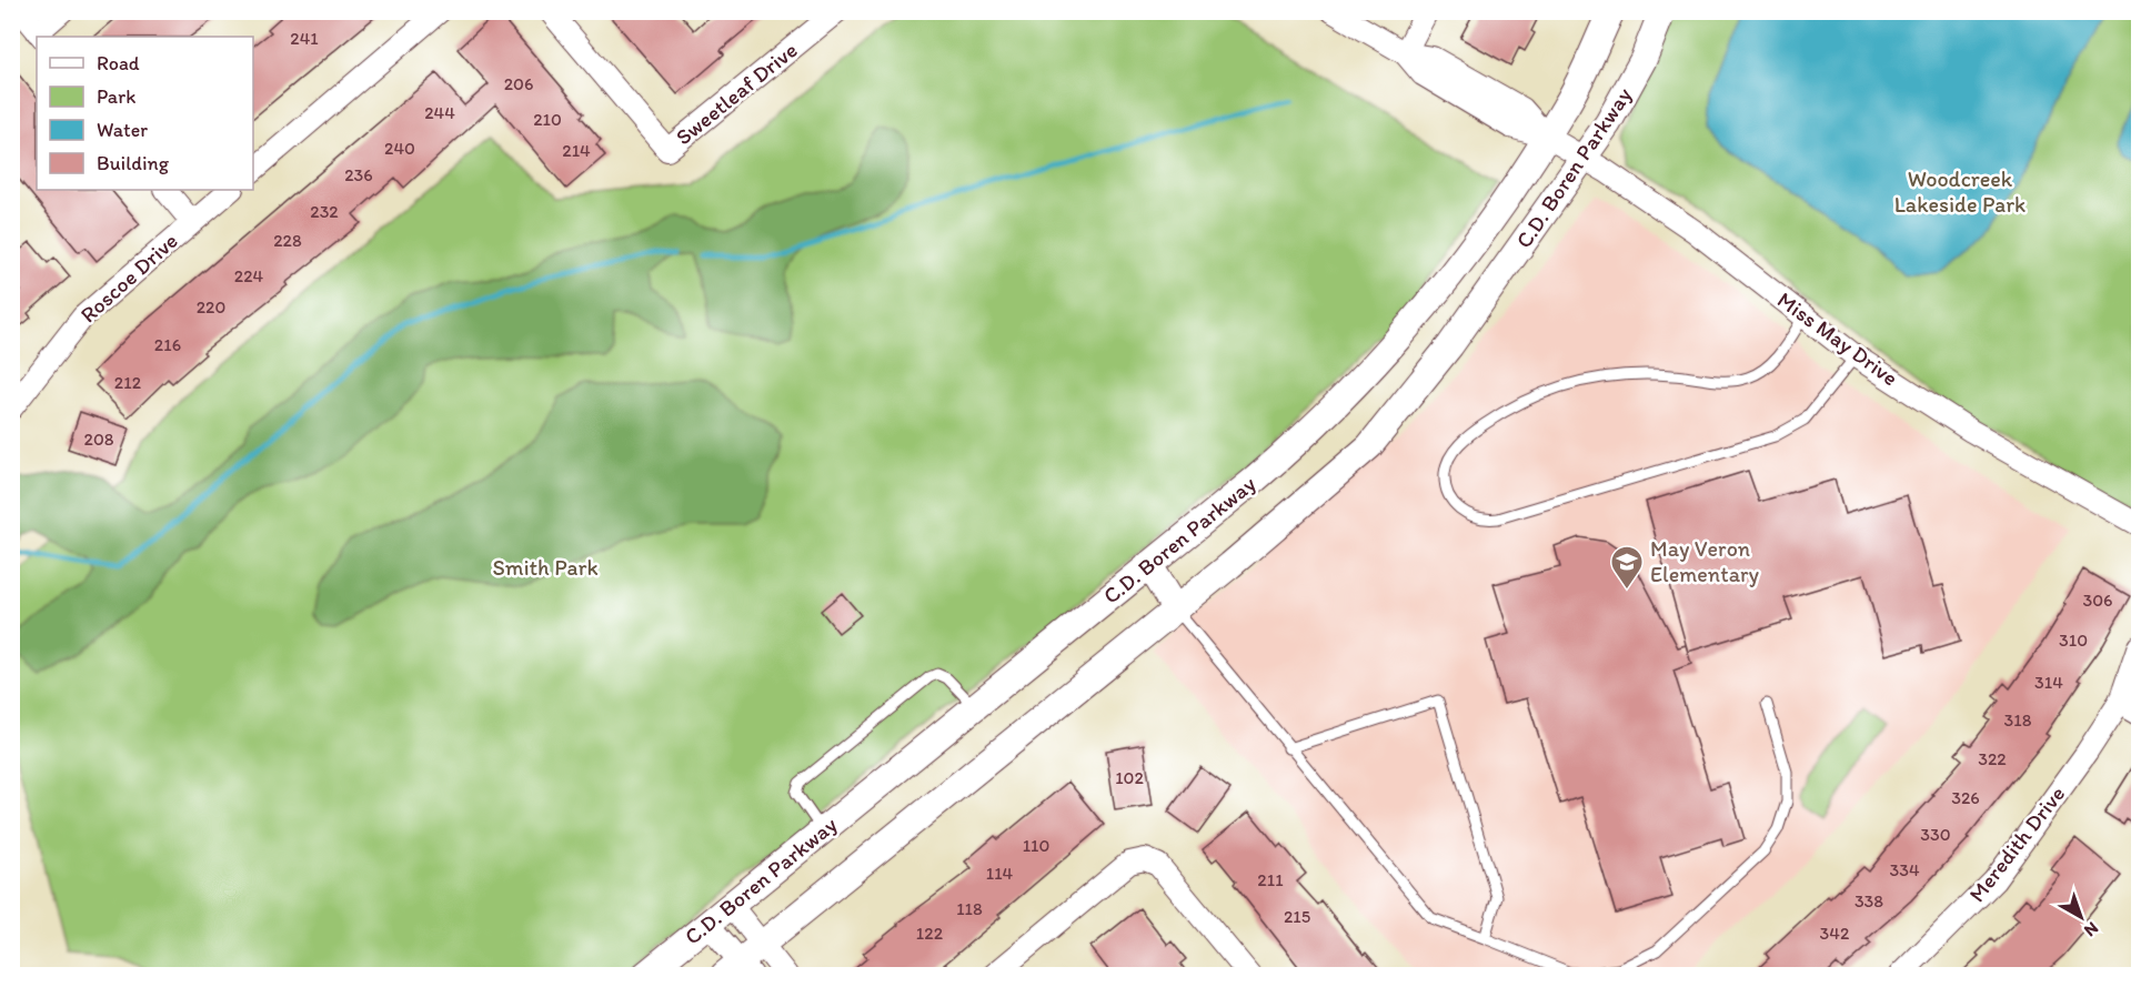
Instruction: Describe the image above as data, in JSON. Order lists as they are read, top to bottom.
{
  "streets": {
    "street": [
      "Sweetleaf Drive",
      "C.D. Boren Parkway",
      "Roscoe Drive",
      "Miss May Drive",
      "Meredith Drive"
    ]
  },
  "crossings": [
    ["C.D. Boren Parkway", "Miss May Drive"]
  ],
  "parks": ["Woodcreek Lakeside Park", "Smith Park"],
  "places": {
    "school or university": ["May Veron Elementary"]
  },
  "house_numbers": [
    "241",
    "206",
    "244",
    "210",
    "240",
    "214",
    "236",
    "232",
    "228",
    "224",
    "220",
    "216",
    "212",
    "208",
    "306",
    "310",
    "314",
    "318",
    "322",
    "102",
    "326",
    "330",
    "110",
    "334",
    "114",
    "211",
    "338",
    "118",
    "215",
    "122",
    "342"
  ],
  "legend": [
    "Road",
    "Park",
    "Water",
    "Building"
  ],
  "north": "bottom right"
}
